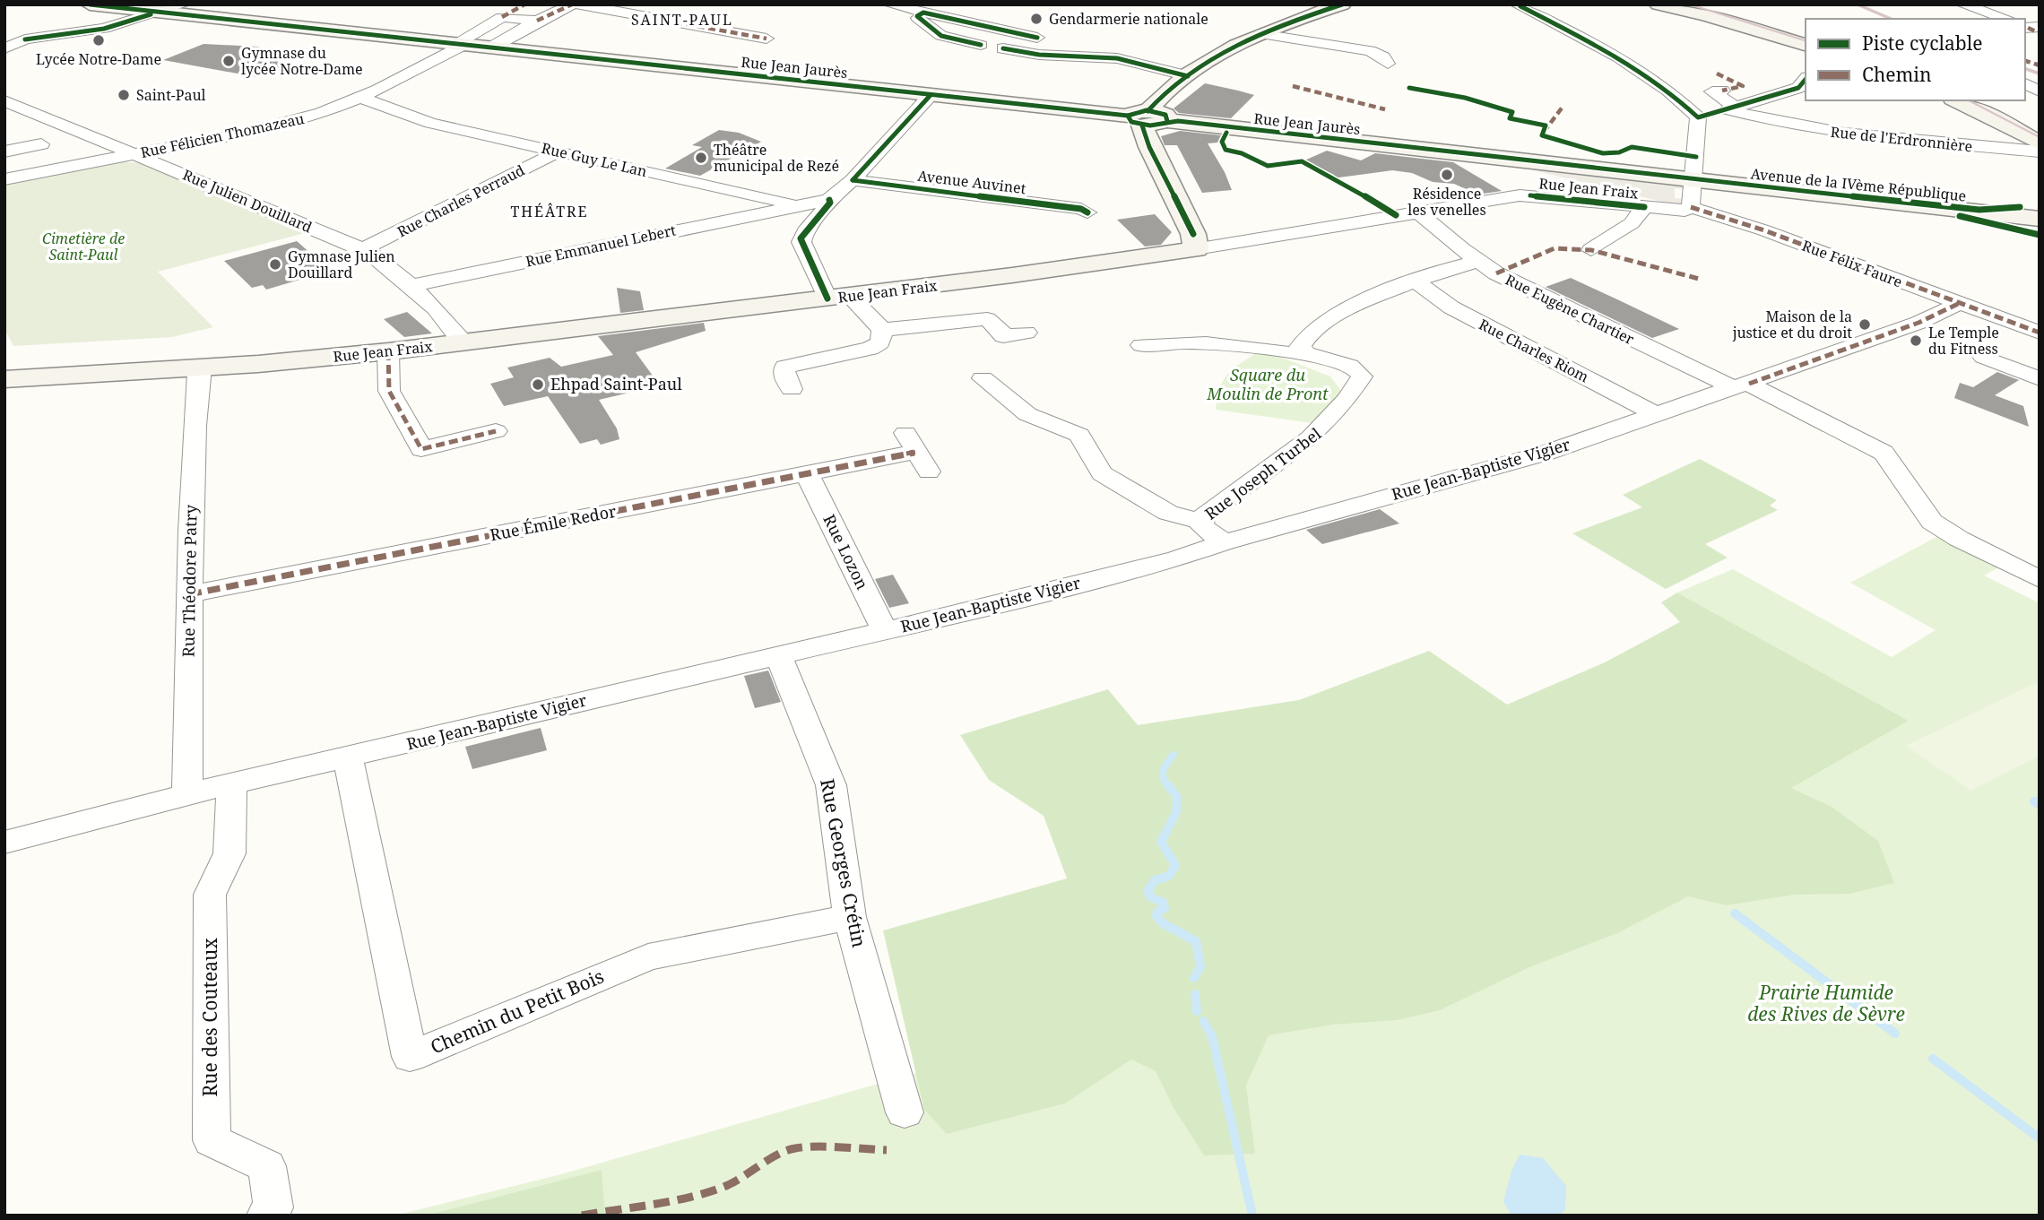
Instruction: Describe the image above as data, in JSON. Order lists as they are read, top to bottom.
{
  "streets": {
    "main road": ["Rue Jean Jaurès", "Avenue de la IVème République", "Rue Jean Fraix"],
    "street": [
      "Rue Félicien Thomazeau",
      "Rue de l'Erdronnière",
      "Rue Guy Le Lan",
      "Avenue Auvinet",
      "Rue Julien Douillard",
      "Rue Charles Perraud",
      "Rue Emmanuel Lebert",
      "Rue Félix Faure",
      "Rue Eugène Chartier",
      "Rue Charles Riom",
      "Rue Jean-Baptiste Vigier",
      "Rue Joseph Turbel",
      "Rue Émile Redor",
      "Rue Lozon",
      "Rue Théodore Patry",
      "Rue Georges Crétin",
      "Chemin du Petit Bois",
      "Rue des Couteaux"
    ]
  },
  "crossings": [
    ["Rue Jean Jaurès", "Rue Félicien Thomazeau"],
    ["Rue Jean Jaurès", "Avenue de la IVème République"],
    ["Rue Félicien Thomazeau", "Rue Guy Le Lan"],
    ["Rue Félicien Thomazeau", "Rue Julien Douillard"],
    ["Rue Guy Le Lan", "Rue Charles Perraud"],
    ["Rue Guy Le Lan", "Rue Emmanuel Lebert"],
    ["Rue Jean Fraix", "Rue Julien Douillard"],
    ["Rue Jean Fraix", "Rue Félix Faure"],
    ["Rue Jean Fraix", "Rue Eugène Chartier"],
    ["Rue Jean Fraix", "Rue Théodore Patry"],
    ["Rue Julien Douillard", "Rue Charles Perraud"],
    ["Rue Julien Douillard", "Rue Emmanuel Lebert"],
    ["Rue Félix Faure", "Rue Jean-Baptiste Vigier"],
    ["Rue Eugène Chartier", "Rue Jean-Baptiste Vigier"],
    ["Rue Charles Riom", "Rue Jean-Baptiste Vigier"],
    ["Rue Jean-Baptiste Vigier", "Rue Joseph Turbel"],
    ["Rue Jean-Baptiste Vigier", "Rue Lozon"],
    ["Rue Jean-Baptiste Vigier", "Rue Théodore Patry"],
    ["Rue Jean-Baptiste Vigier", "Rue Georges Crétin"],
    ["Rue Jean-Baptiste Vigier", "Chemin du Petit Bois"],
    ["Rue Jean-Baptiste Vigier", "Rue des Couteaux"],
    ["Rue Émile Redor", "Rue Lozon"],
    ["Rue Émile Redor", "Rue Théodore Patry"],
    ["Rue Georges Crétin", "Chemin du Petit Bois"]
  ],
  "districts": ["SAINT-PAUL", "THÉÂTRE"],
  "parks": ["Cimetière de Saint-Paul", "Square du Moulin de Pront", "Prairie Humide des Rives de Sèvre"],
  "places": [
    "Gendarmerie nationale",
    "Lycée Notre-Dame",
    "Gymnase du lycée Notre-Dame",
    "Saint-Paul",
    "Théâtre municipal de Rezé",
    "Résidence les venelles",
    "Gymnase Julien Douillard",
    "Maison de la justice et du droit",
    "Le Temple du Fitness",
    "Ehpad Saint-Paul"
  ],
  "legend": ["Piste cyclable", "Chemin"]
}
